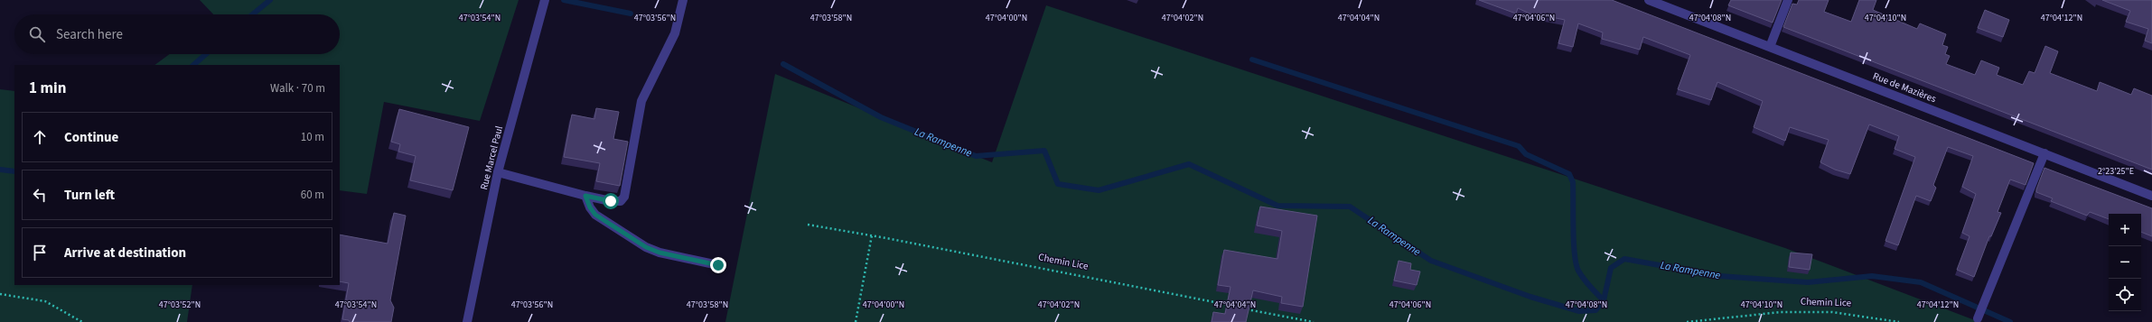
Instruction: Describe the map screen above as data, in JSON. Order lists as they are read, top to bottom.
{
  "streets": {
    "street": ["Rue de Mazières", "Rue Marcel Paul"],
    "path": ["Chemin Lice"]
  },
  "water": ["La Rampenne"],
  "page": {
    "search": "Search here",
    "heading": ["1 min", "Walk · 70 m"],
    "list": [
      ["Continue", "10 m"],
      ["Turn left", "60 m"],
      "Arrive at destination"
    ],
    "map_buttons": ["+", "−"]
  },
  "coordinates": [
    "47°04'00\"N",
    "47°04'02\"N",
    "47°04'04\"N",
    "47°04'10\"N",
    "47°04'12\"N",
    "47°03'54\"N",
    "47°03'56\"N",
    "47°03'58\"N",
    "47°04'06\"N",
    "47°04'08\"N",
    "2°23'25\"E",
    "47°03'52\"N"
  ]
}
